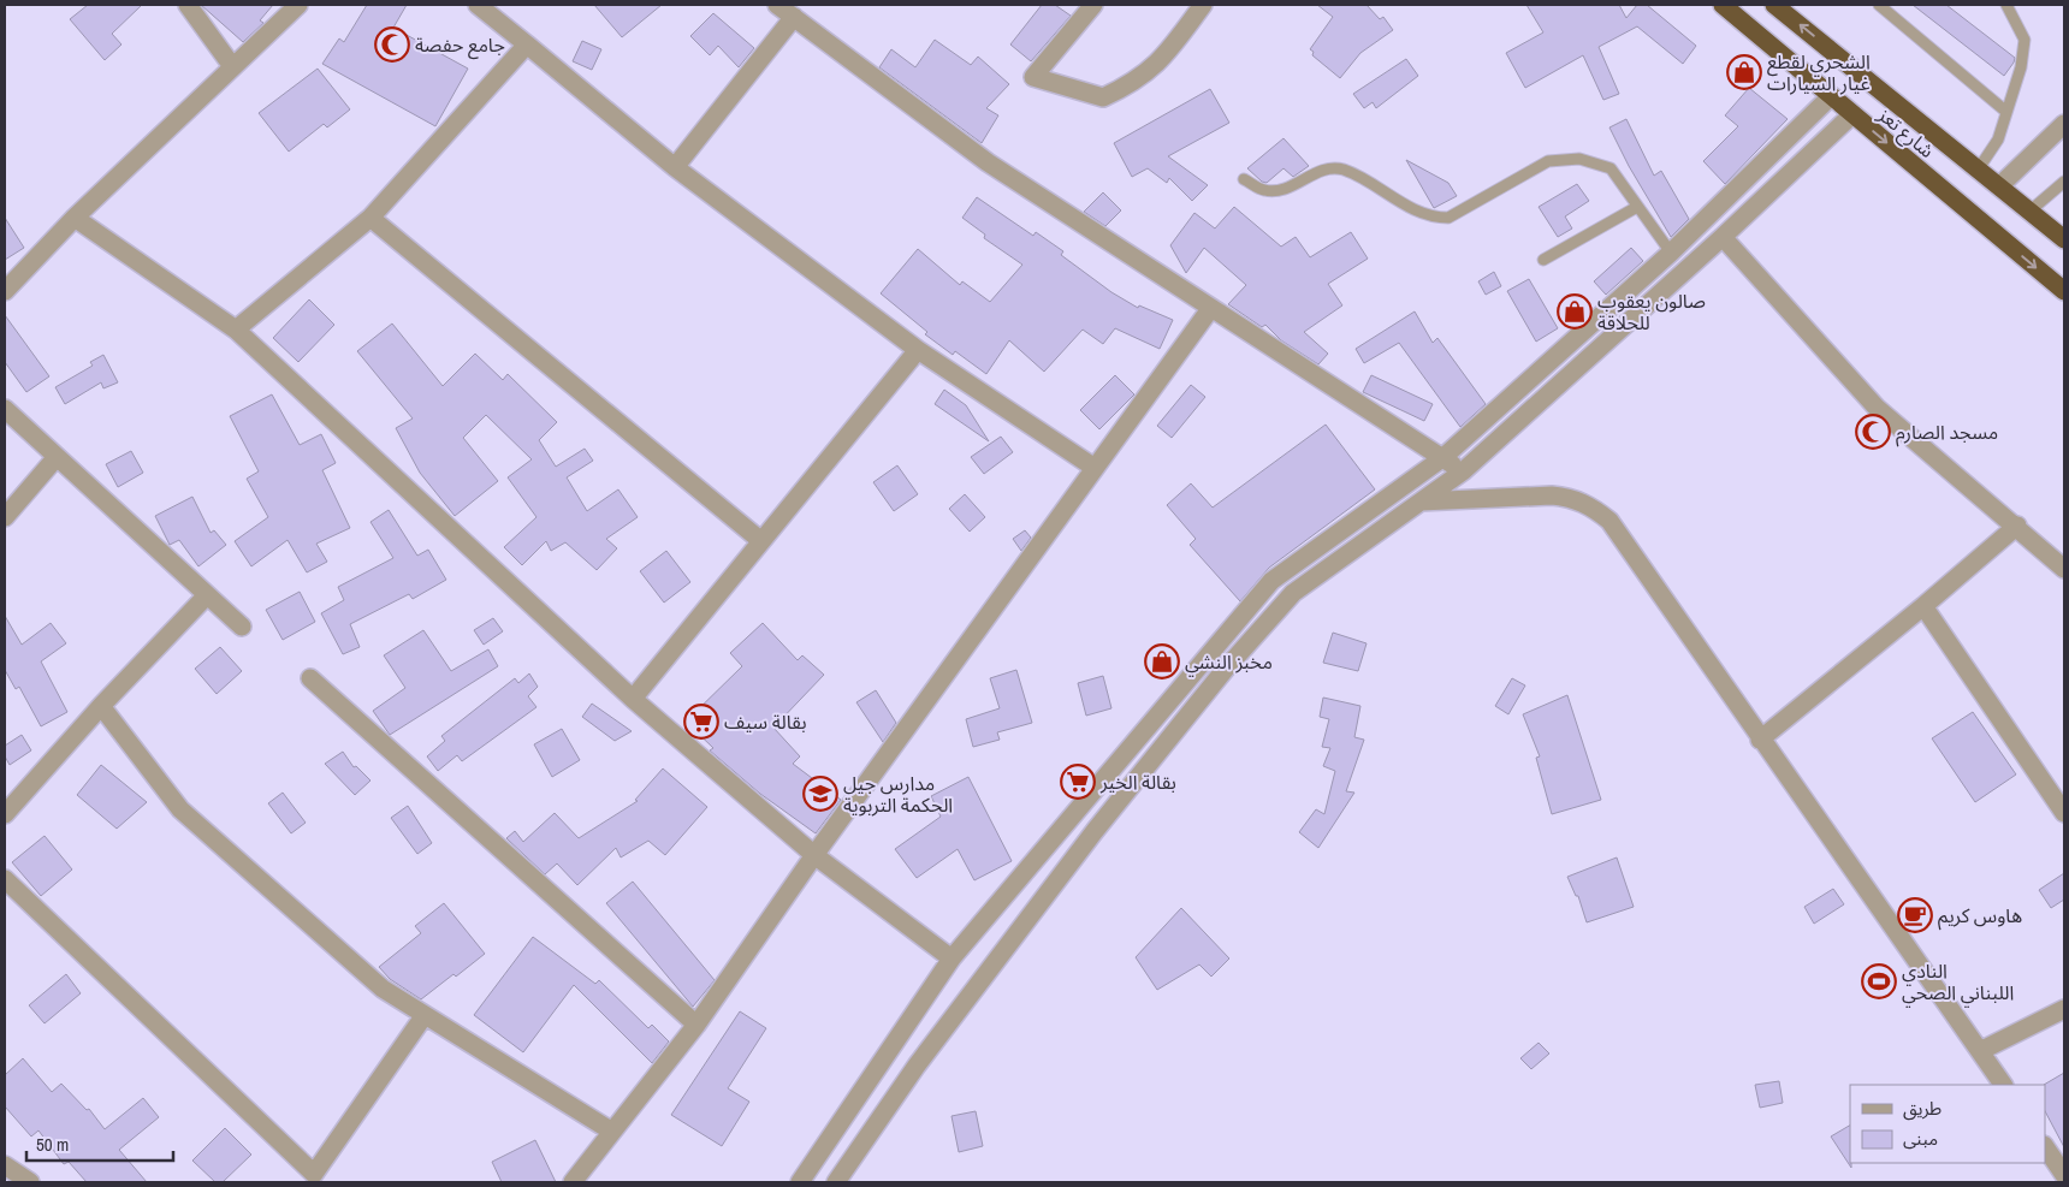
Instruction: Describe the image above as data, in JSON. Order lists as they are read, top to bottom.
{
  "streets": {
    "highway": ["شارع تعز"]
  },
  "places": {
    "mosque": ["جامع حفصة", "مسجد الصارم"],
    "shop": ["الشحري لقطع غيار السيارات", "صالون يعقوب للحلاقة", "مخبز النشي"],
    "supermarket": ["بقالة سيف", "بقالة الخير"],
    "school or university": ["مدارس جيل الحكمة التربوية"],
    "cafe": ["هاوس كريم"],
    "sports": ["النادي اللبناني الصحي"]
  },
  "legend": ["طريق", "مبنى"],
  "scale_bar": "50 m"
}
